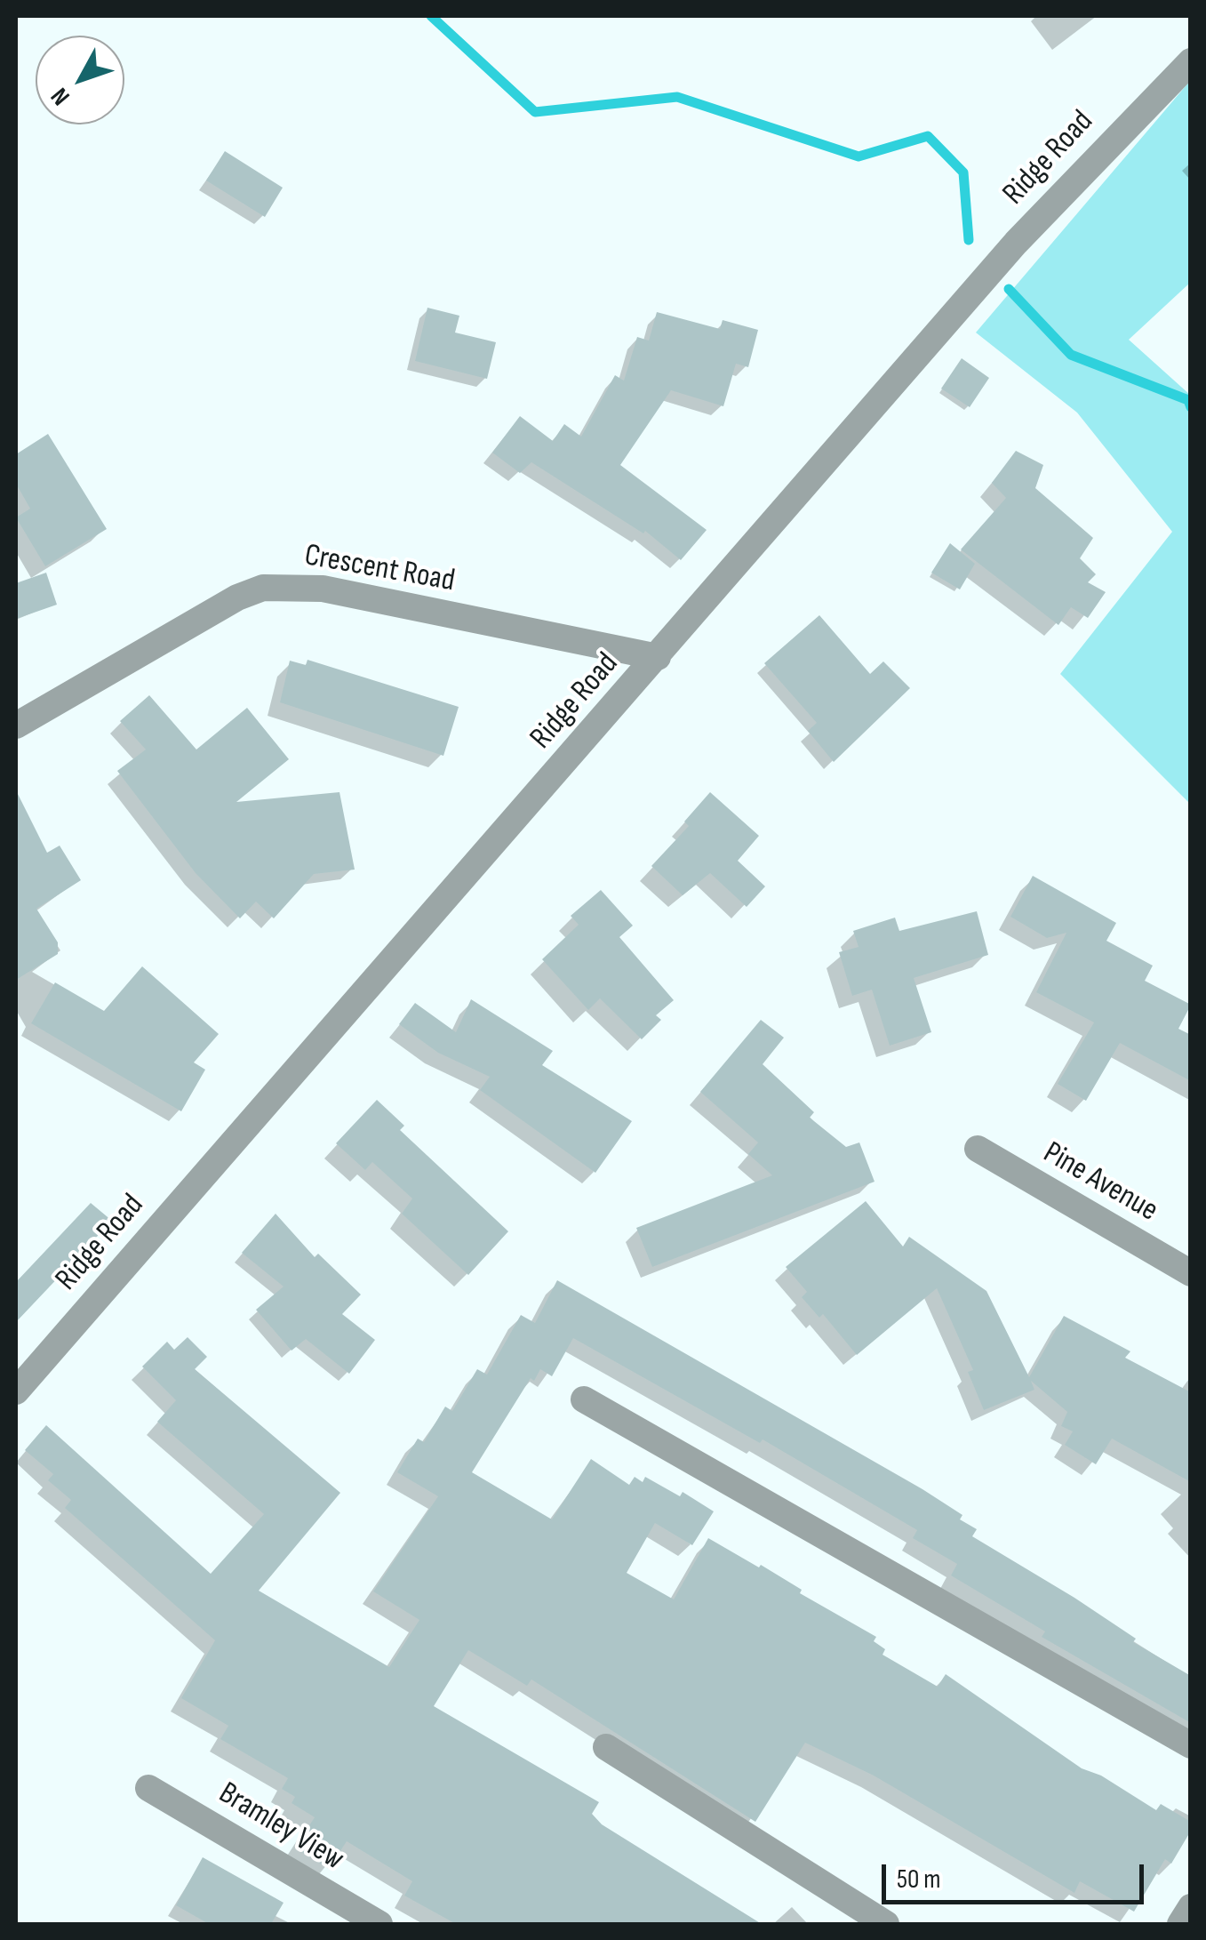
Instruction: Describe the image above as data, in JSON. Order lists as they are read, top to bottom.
{
  "streets": {
    "street": [
      "Ridge Road",
      "Crescent Road",
      "Pine Avenue",
      "Bramley View"
    ]
  },
  "crossings": [
    ["Ridge Road", "Crescent Road"]
  ],
  "scale_bar": "50 m",
  "north": "bottom left"
}
